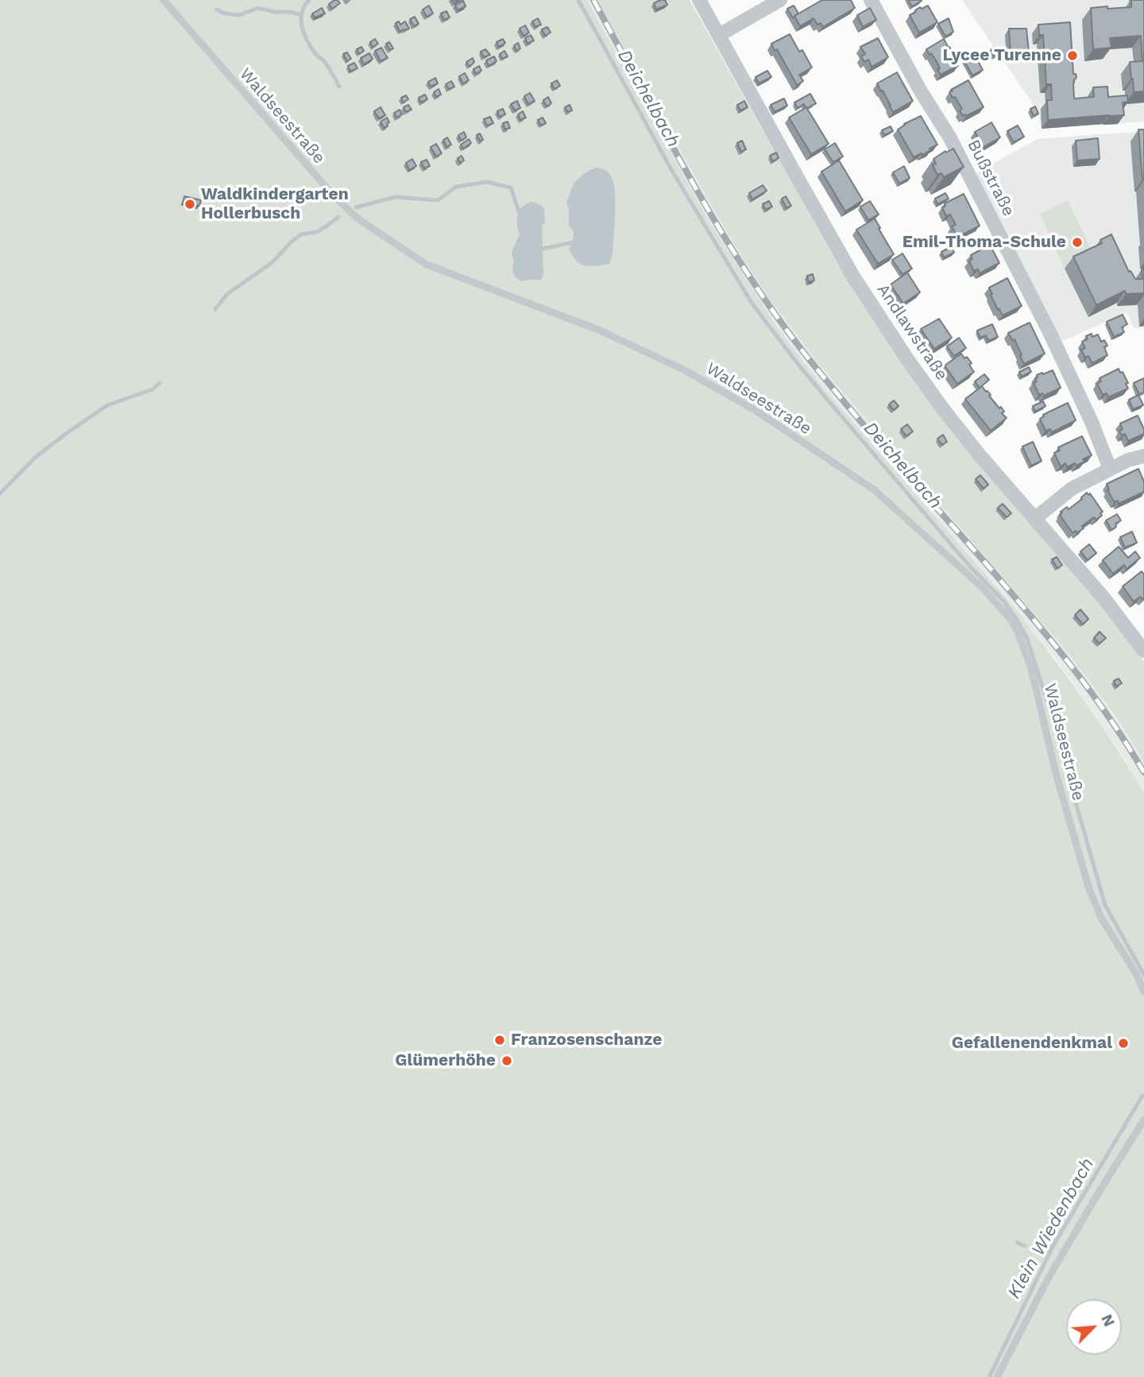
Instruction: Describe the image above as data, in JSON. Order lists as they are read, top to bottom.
{
  "streets": {
    "street": ["Bußstraße", "Andlawstraße"],
    "lane": ["Waldseestraße"]
  },
  "water": ["Deichelbach", "Klein Wiedenbach"],
  "places": [
    "Lycee Turenne",
    "Waldkindergarten Hollerbusch",
    "Emil-Thoma-Schule",
    "Franzosenschanze",
    "Gefallenendenkmal",
    "Glümerhöhe"
  ],
  "north": "top right"
}
